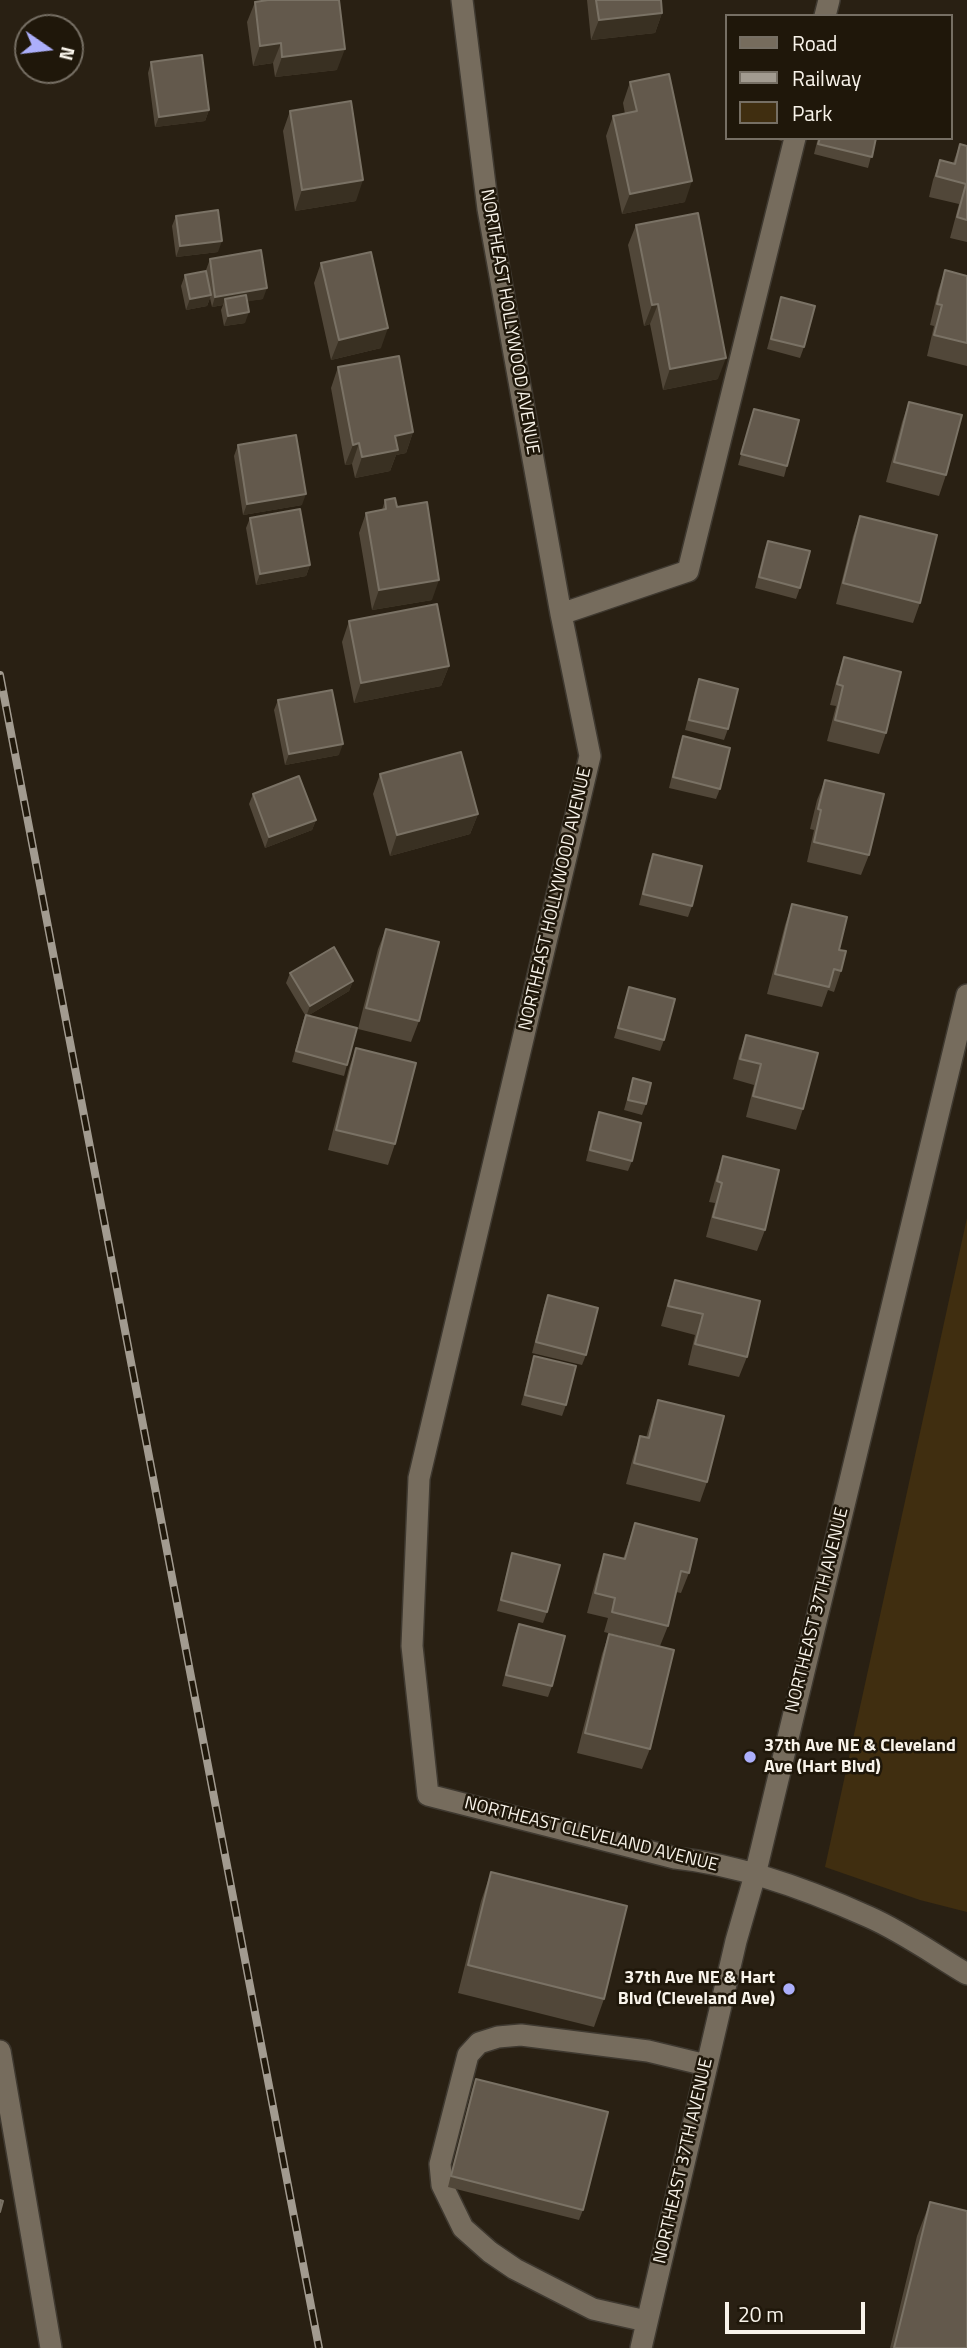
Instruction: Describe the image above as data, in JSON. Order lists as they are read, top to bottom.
{
  "streets": {
    "street": ["NORTHEAST HOLLYWOOD AVENUE", "NORTHEAST 37TH AVENUE", "NORTHEAST CLEVELAND AVENUE"]
  },
  "crossings": [
    ["NORTHEAST HOLLYWOOD AVENUE", "NORTHEAST CLEVELAND AVENUE"],
    ["NORTHEAST 37TH AVENUE", "NORTHEAST CLEVELAND AVENUE"]
  ],
  "places": ["37th Ave NE & Cleveland Ave (Hart Blvd)", "37th Ave NE & Hart Blvd (Cleveland Ave)"],
  "legend": ["Road", "Railway", "Park"],
  "scale_bar": "20 m",
  "north": "right"
}
